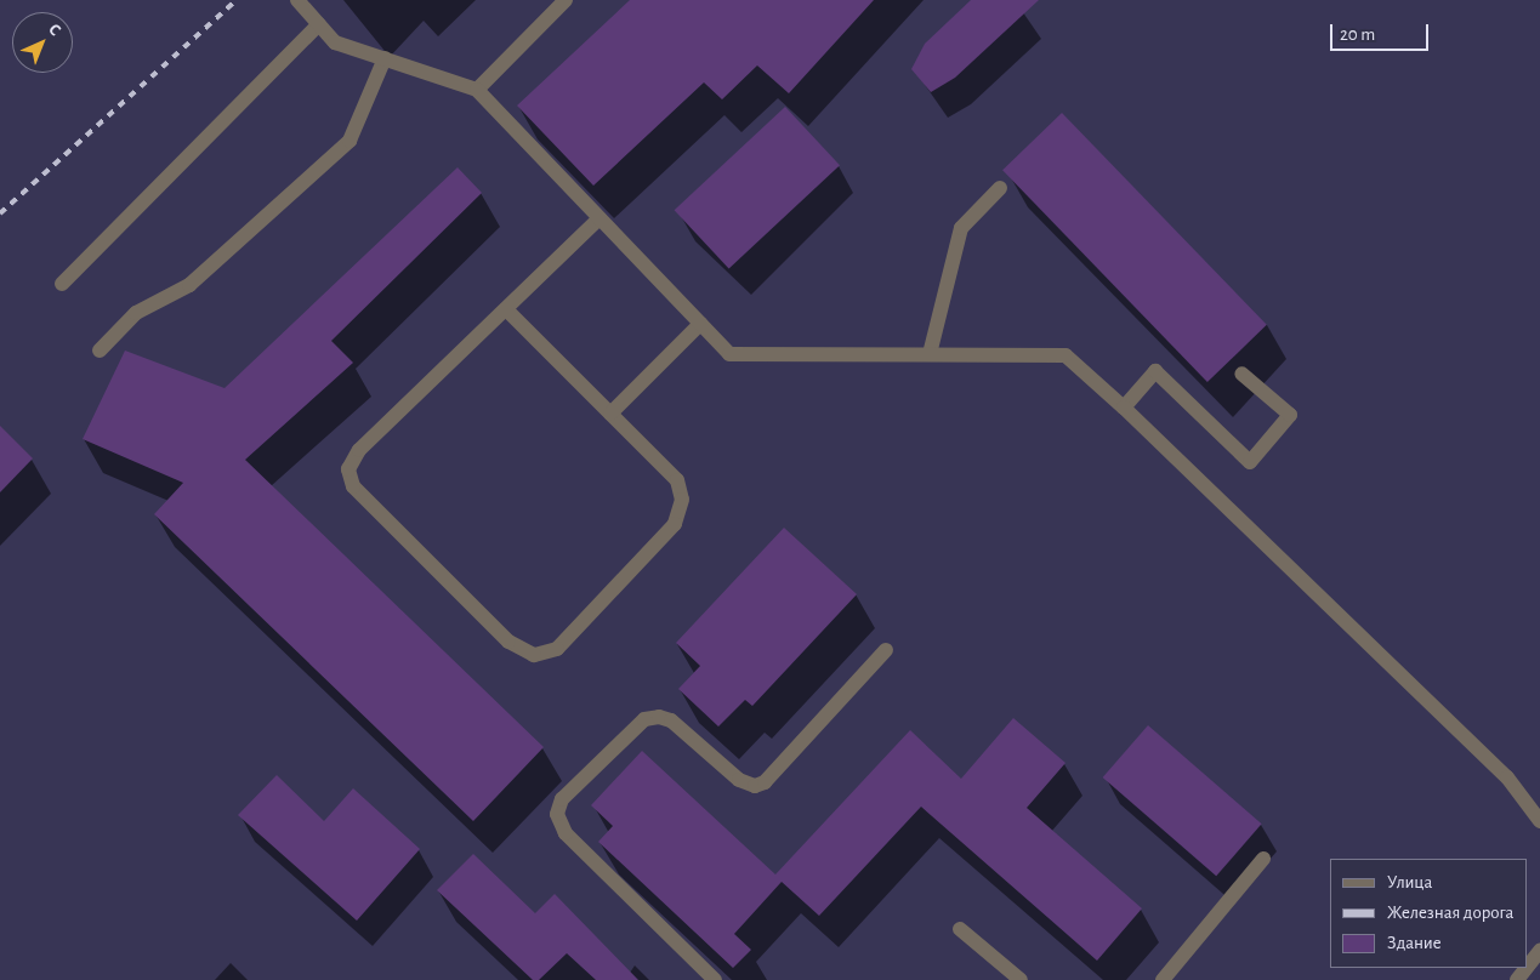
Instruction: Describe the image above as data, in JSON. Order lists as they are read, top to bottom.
{
  "legend": ["Улица", "Железная дорога", "Здание"],
  "scale_bar": "20 m",
  "north": "top right"
}
